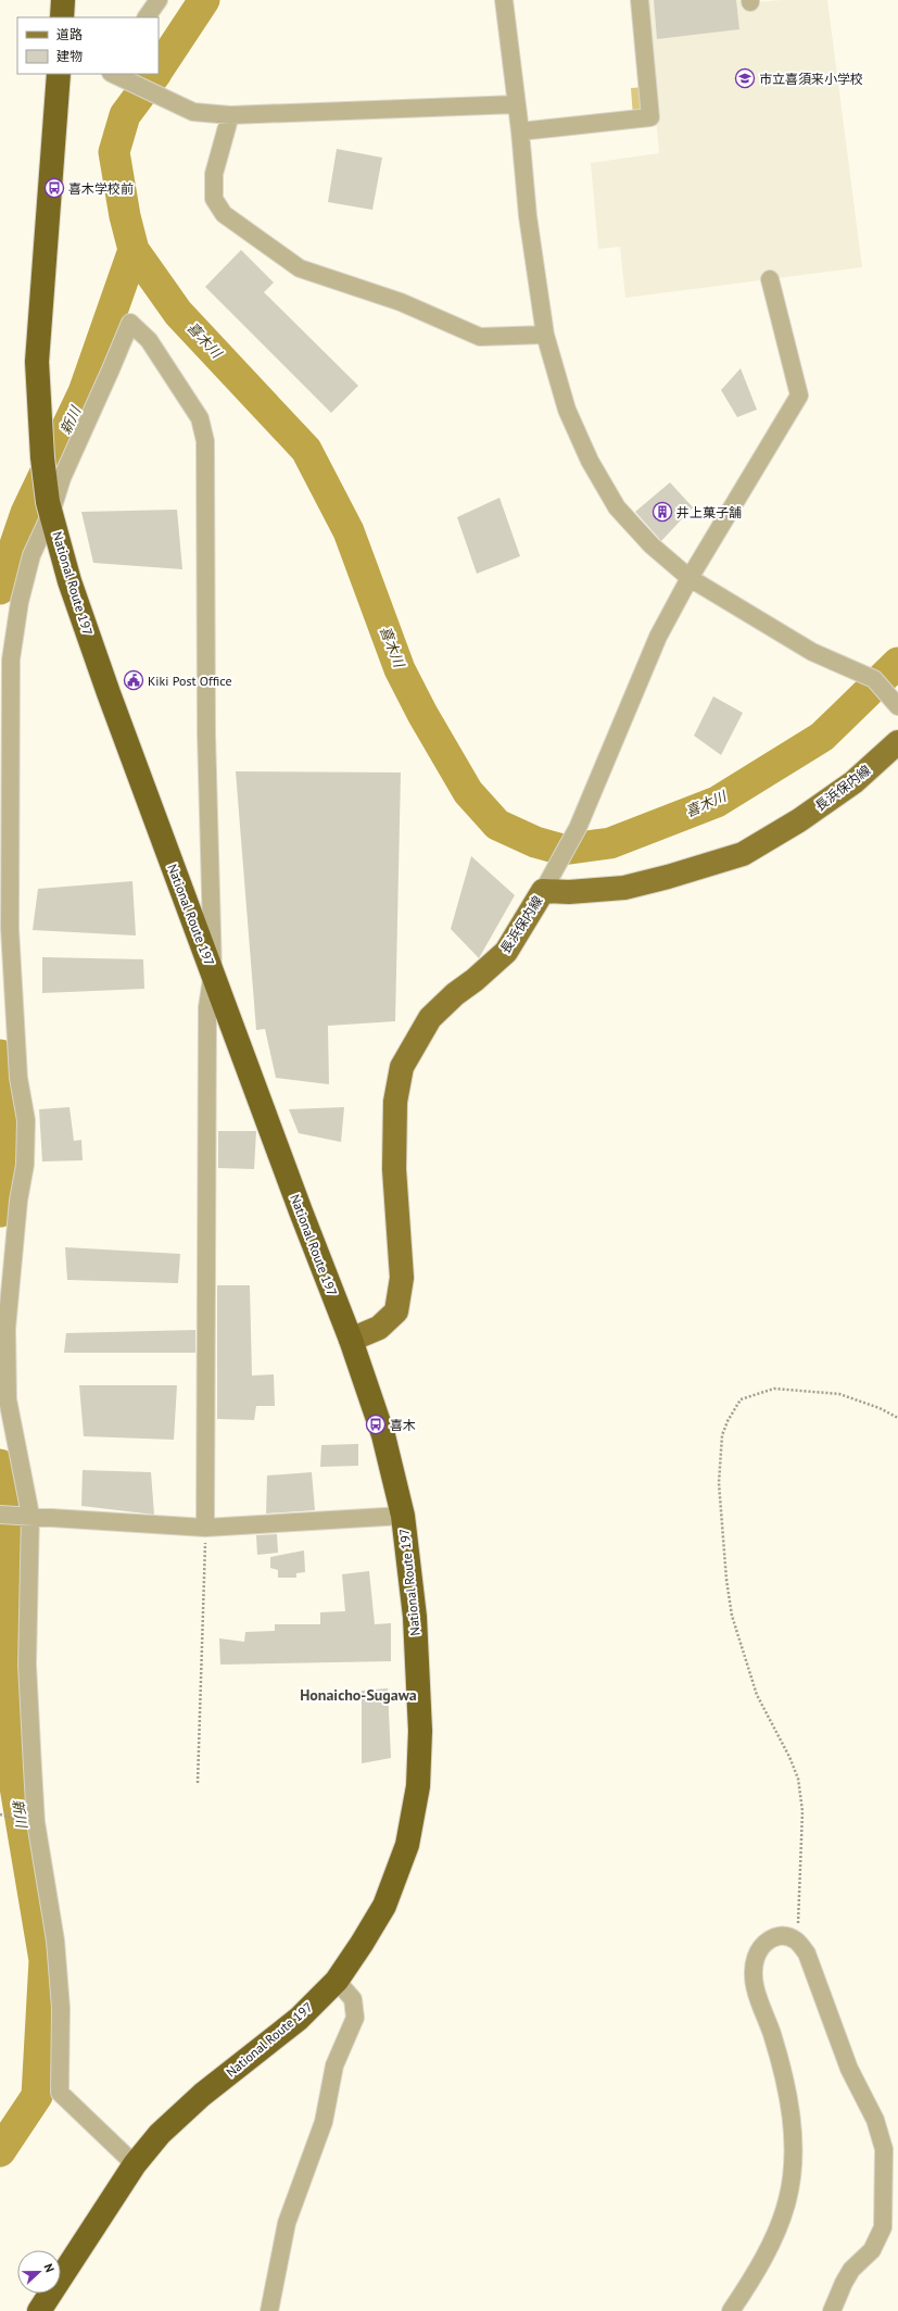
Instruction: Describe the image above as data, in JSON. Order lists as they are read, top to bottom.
{
  "streets": {
    "highway": ["National Route 197"],
    "main road": ["長浜保内線"]
  },
  "crossings": [
    ["National Route 197", "長浜保内線"]
  ],
  "districts": ["Honaicho-Sugawa"],
  "water": ["喜木川", "新川"],
  "places": {
    "school or university": ["市立喜須来小学校"],
    "bus stop": ["喜木学校前", "喜木"],
    "building": ["井上菓子舗"],
    "public building": ["Kiki Post Office"]
  },
  "legend": ["道路", "建物"],
  "north": "right"
}
